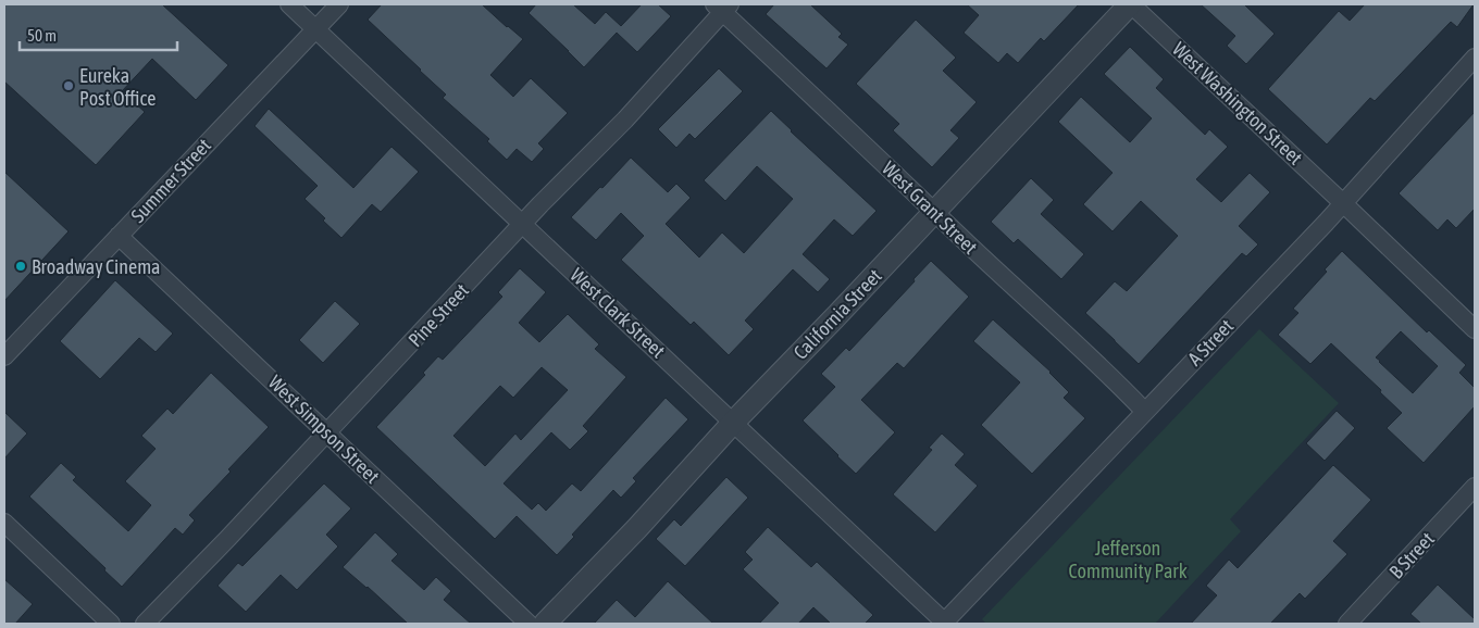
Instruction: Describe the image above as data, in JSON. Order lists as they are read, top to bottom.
{
  "streets": {
    "street": [
      "West Washington Street",
      "Summer Street",
      "West Grant Street",
      "West Clark Street",
      "California Street",
      "Pine Street",
      "A Street",
      "West Simpson Street",
      "B Street"
    ]
  },
  "crossings": [
    ["West Washington Street", "California Street"],
    ["West Washington Street", "A Street"],
    ["Summer Street", "West Clark Street"],
    ["Summer Street", "West Simpson Street"],
    ["West Grant Street", "California Street"],
    ["West Grant Street", "Pine Street"],
    ["West Grant Street", "A Street"],
    ["West Clark Street", "California Street"],
    ["West Clark Street", "Pine Street"],
    ["West Clark Street", "A Street"],
    ["Pine Street", "West Simpson Street"]
  ],
  "parks": ["Jefferson Community Park"],
  "places": ["Eureka Post Office", "Broadway Cinema"],
  "scale_bar": "50 m"
}
